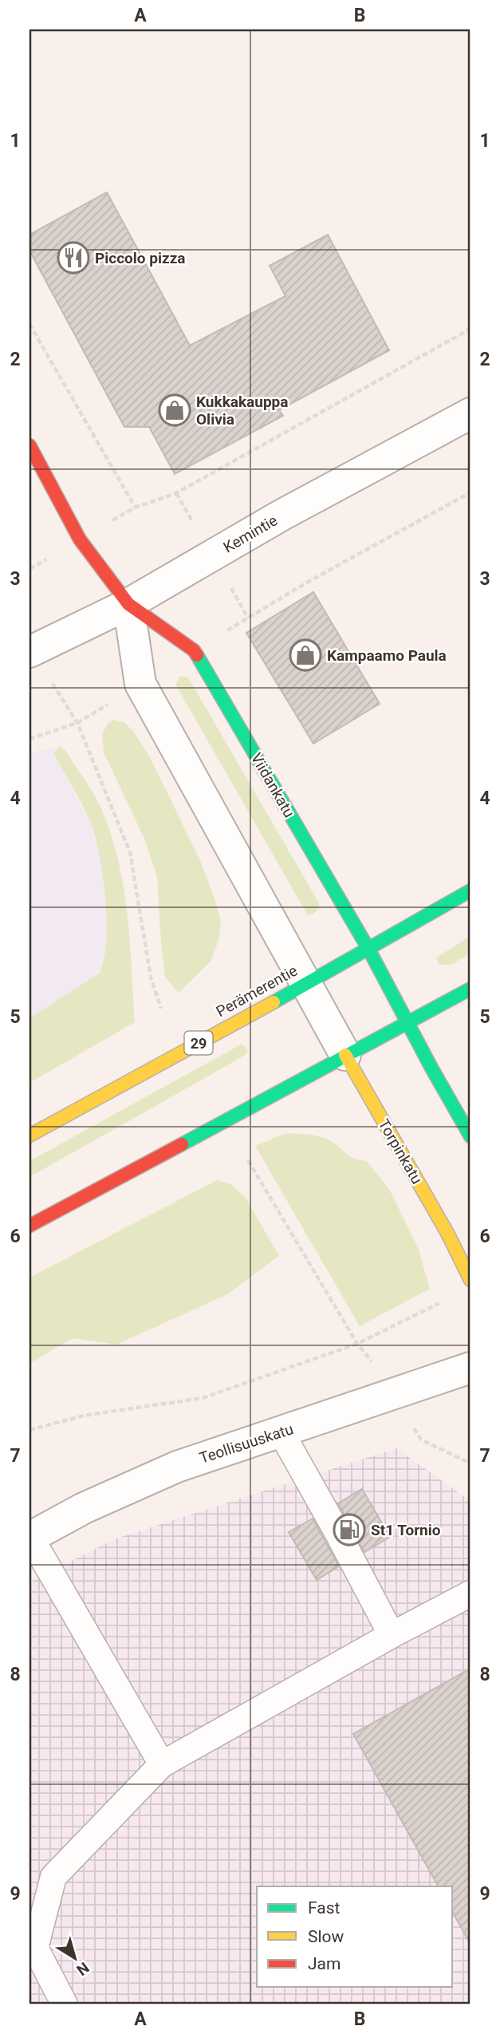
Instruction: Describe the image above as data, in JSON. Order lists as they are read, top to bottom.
{
  "streets": {
    "main road": [
      "Viidankatu",
      "Perämerentie",
      "29",
      "Torpinkatu"
    ],
    "street": ["Kemintie", "Teollisuuskatu"]
  },
  "crossings": [
    ["Kemintie", "Viidankatu"],
    ["Viidankatu", "Perämerentie"],
    ["Viidankatu", "Torpinkatu"]
  ],
  "places": {
    "restaurant": ["Piccolo pizza"],
    "shop": ["Kukkakauppa Olivia", "Kampaamo Paula"],
    "fuel station": ["St1 Tornio"]
  },
  "legend": ["Fast", "Slow", "Jam"],
  "north": "bottom right",
  "grid": {
    "columns": ["A", "B"],
    "rows": [
      "1",
      "2",
      "3",
      "4",
      "5",
      "6",
      "7",
      "8",
      "9"
    ]
  }
}
